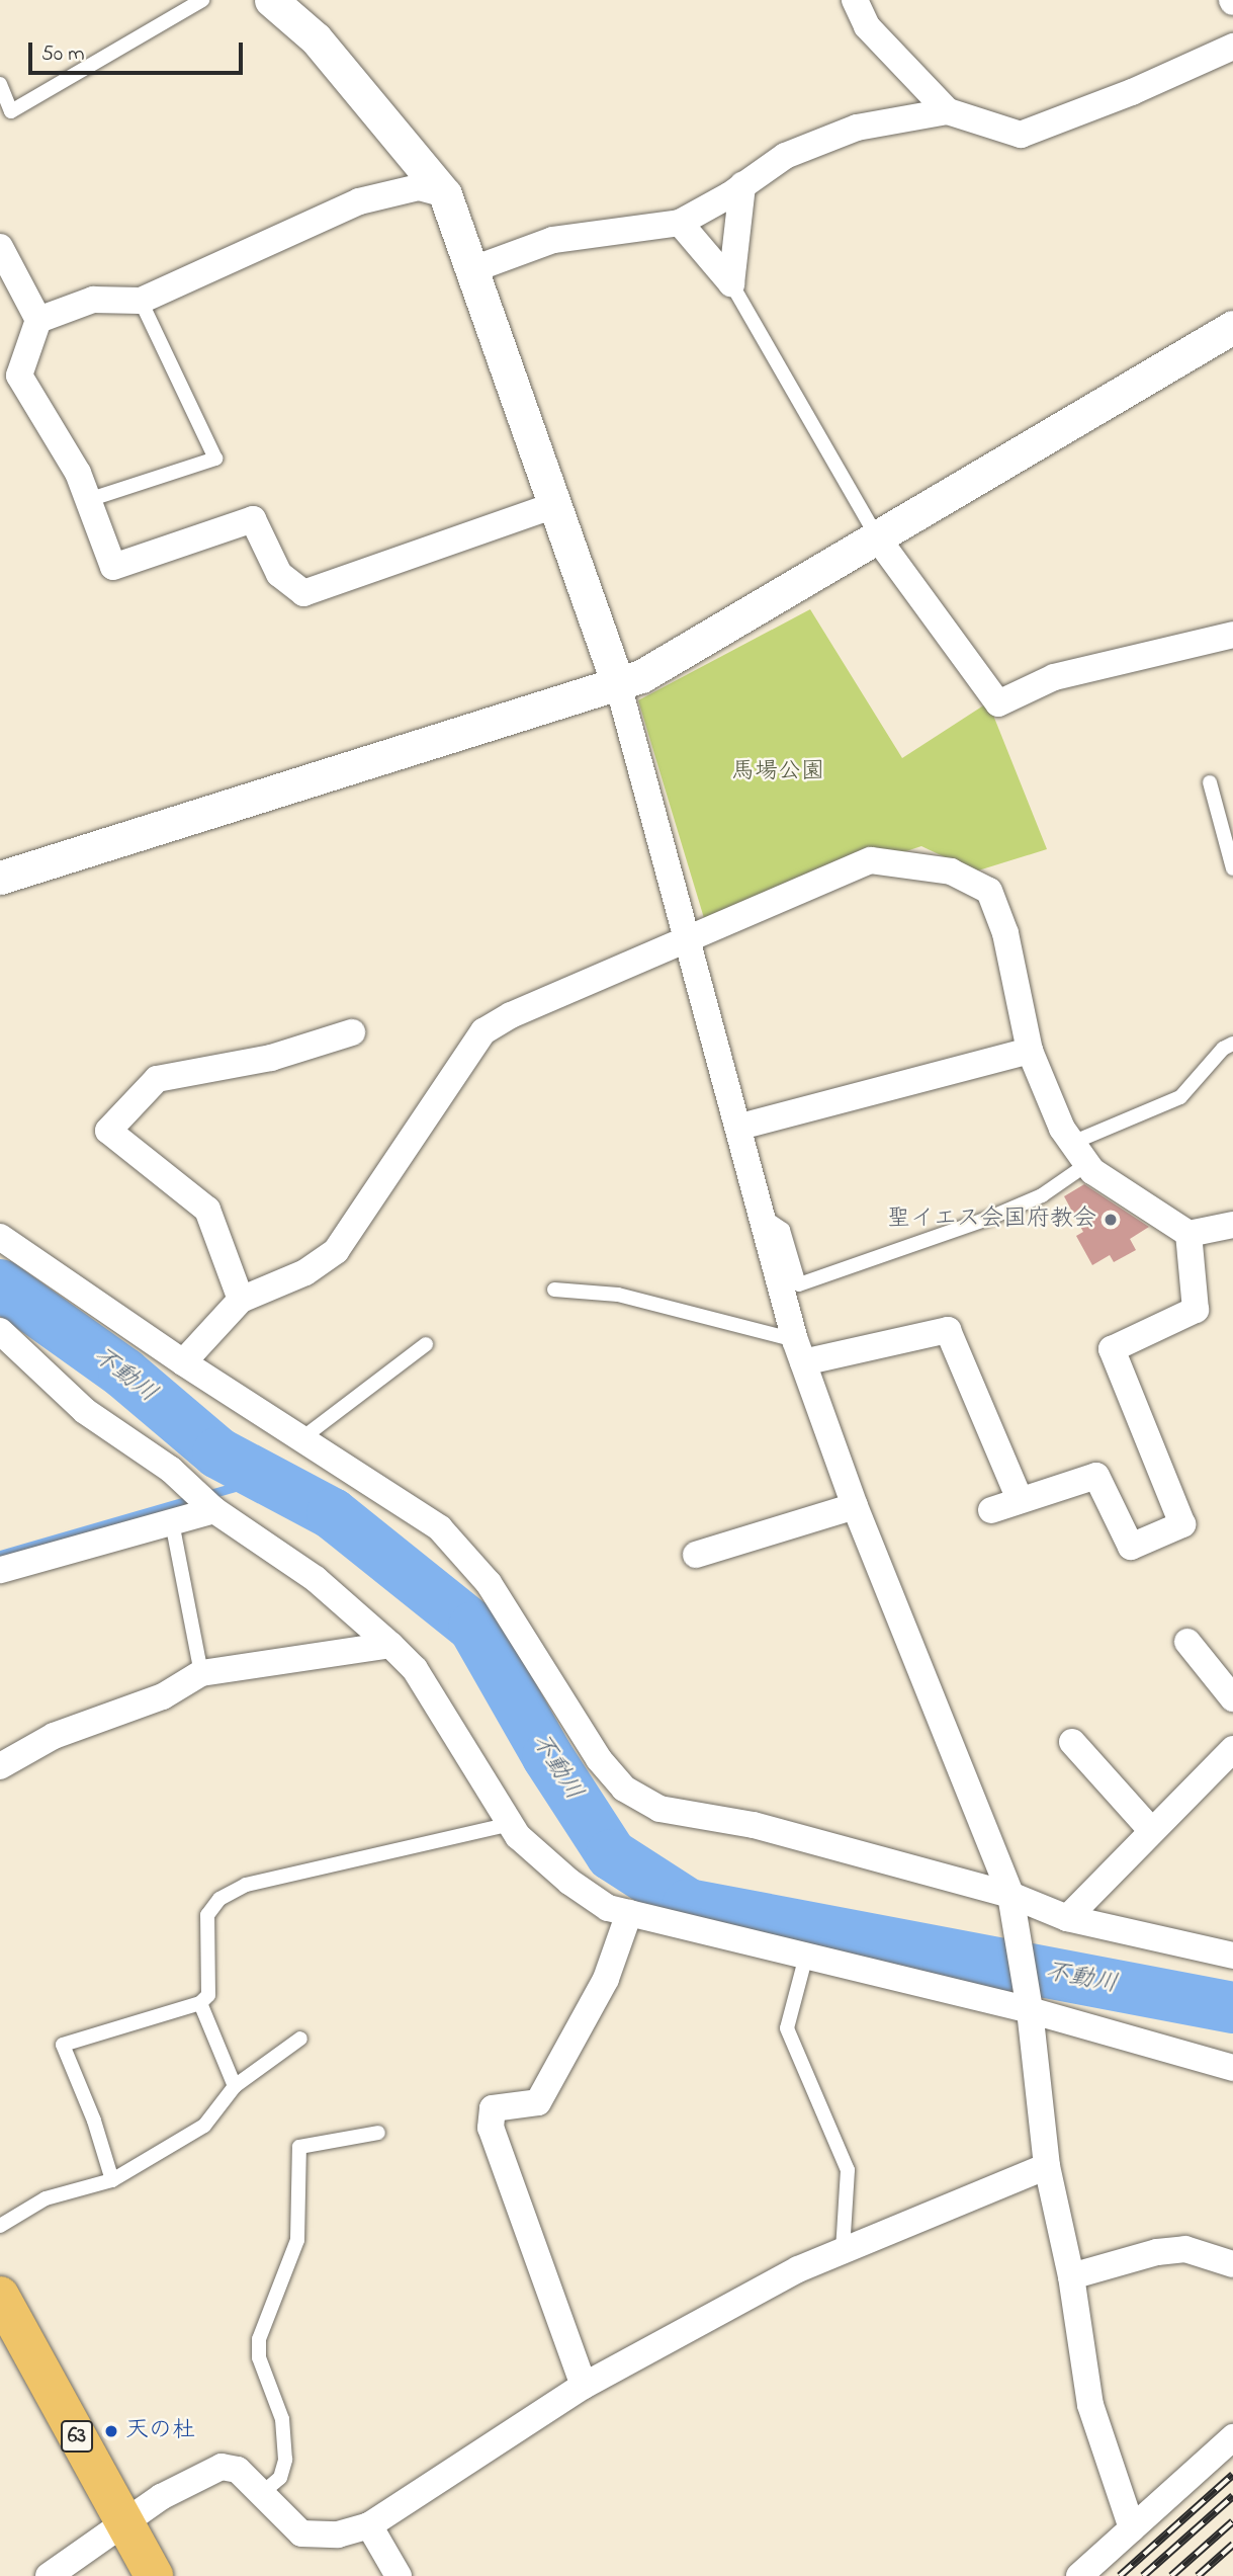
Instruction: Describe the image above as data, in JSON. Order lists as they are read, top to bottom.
{
  "streets": {
    "main road": ["63"]
  },
  "water": ["不動川"],
  "parks": ["馬場公園"],
  "places": ["聖イエス会国府教会", "天の杜"],
  "scale_bar": "50 m"
}
